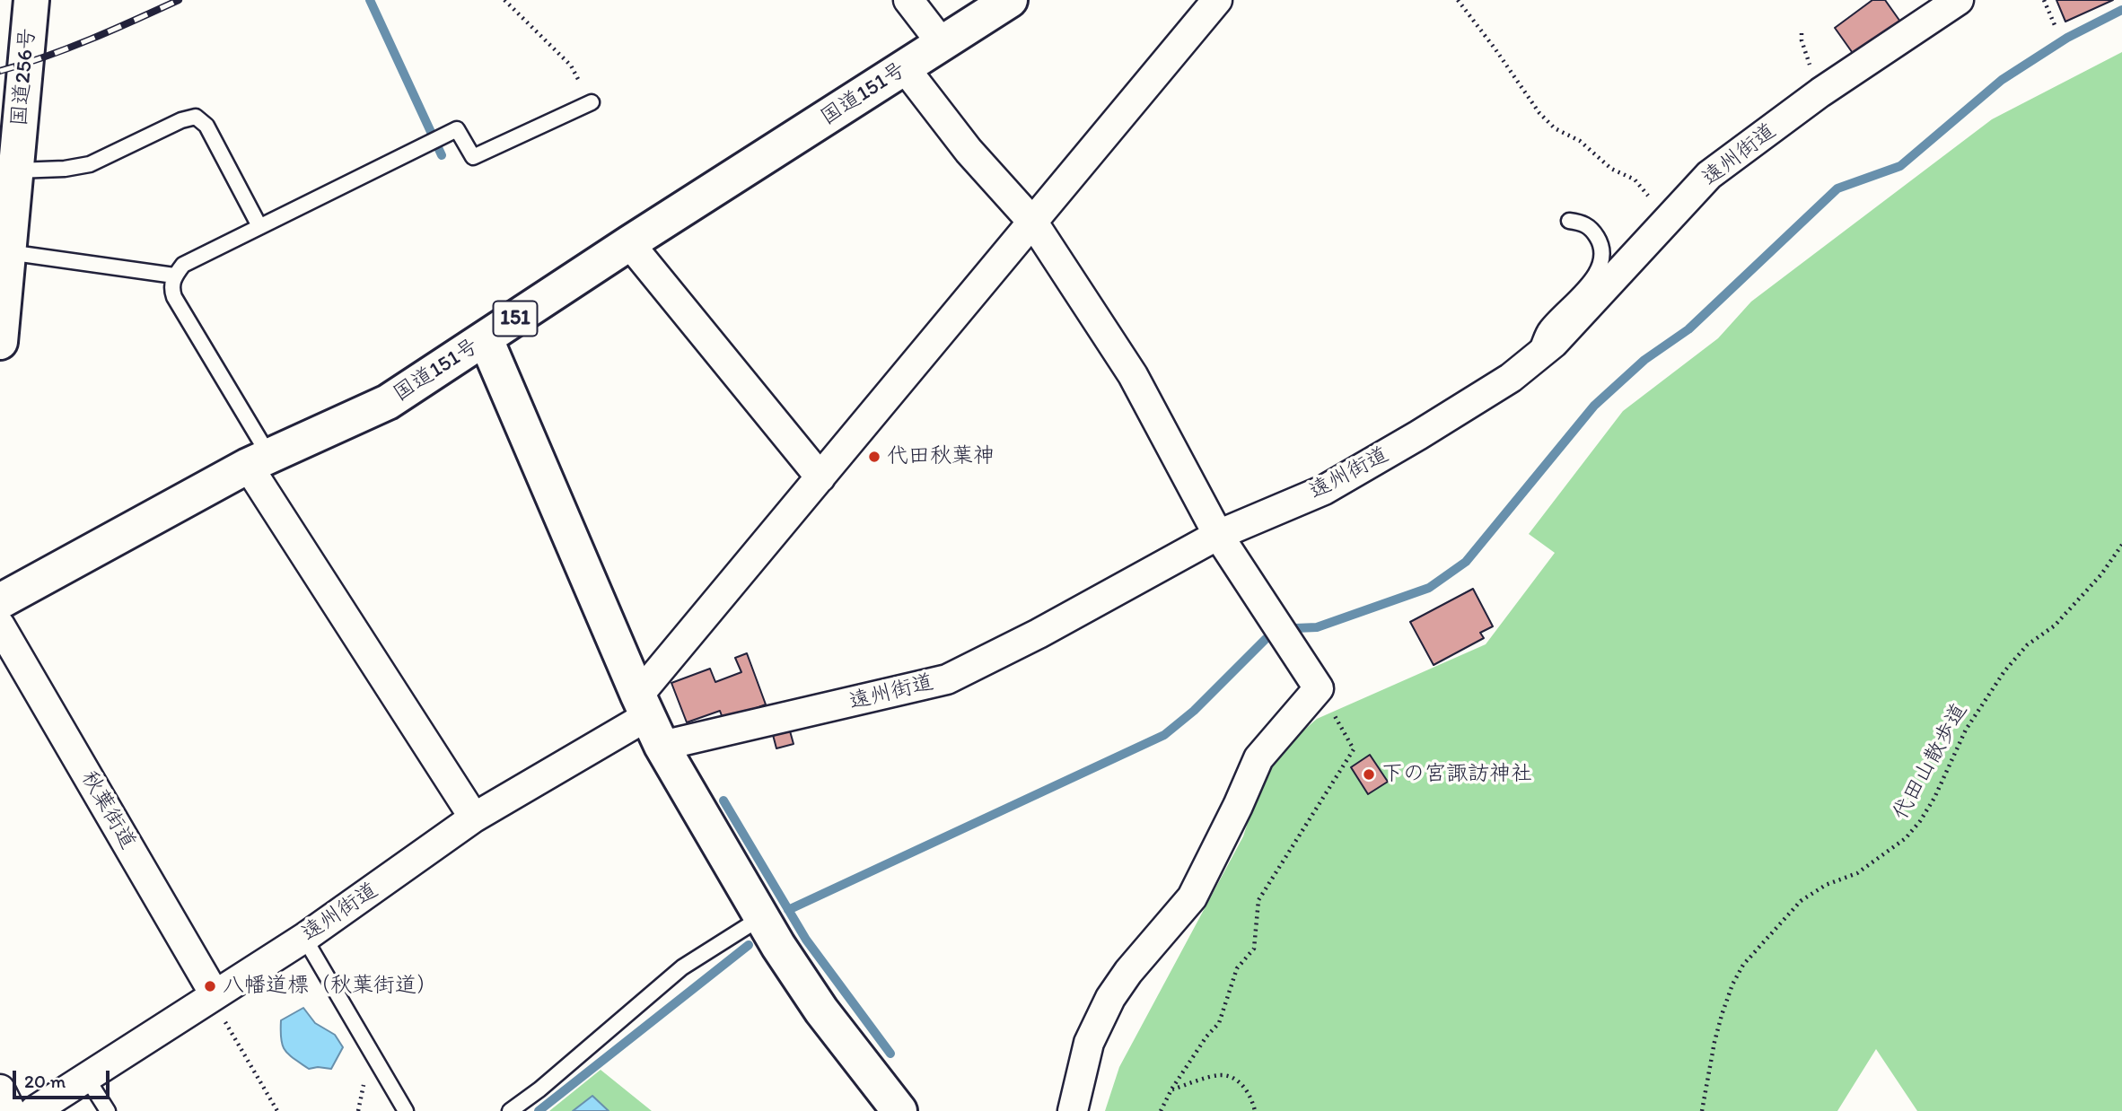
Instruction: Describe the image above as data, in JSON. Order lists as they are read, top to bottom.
{
  "streets": {
    "main road": ["国道256号", "国道151号", "151"],
    "street": ["遠州街道", "秋葉街道"],
    "path": ["代田山散歩道"]
  },
  "crossings": [
    ["遠州街道", "秋葉街道"]
  ],
  "places": ["代田秋葉神", "下の宮諏訪神社", "八幡道標（秋葉街道）"],
  "scale_bar": "20 m"
}
